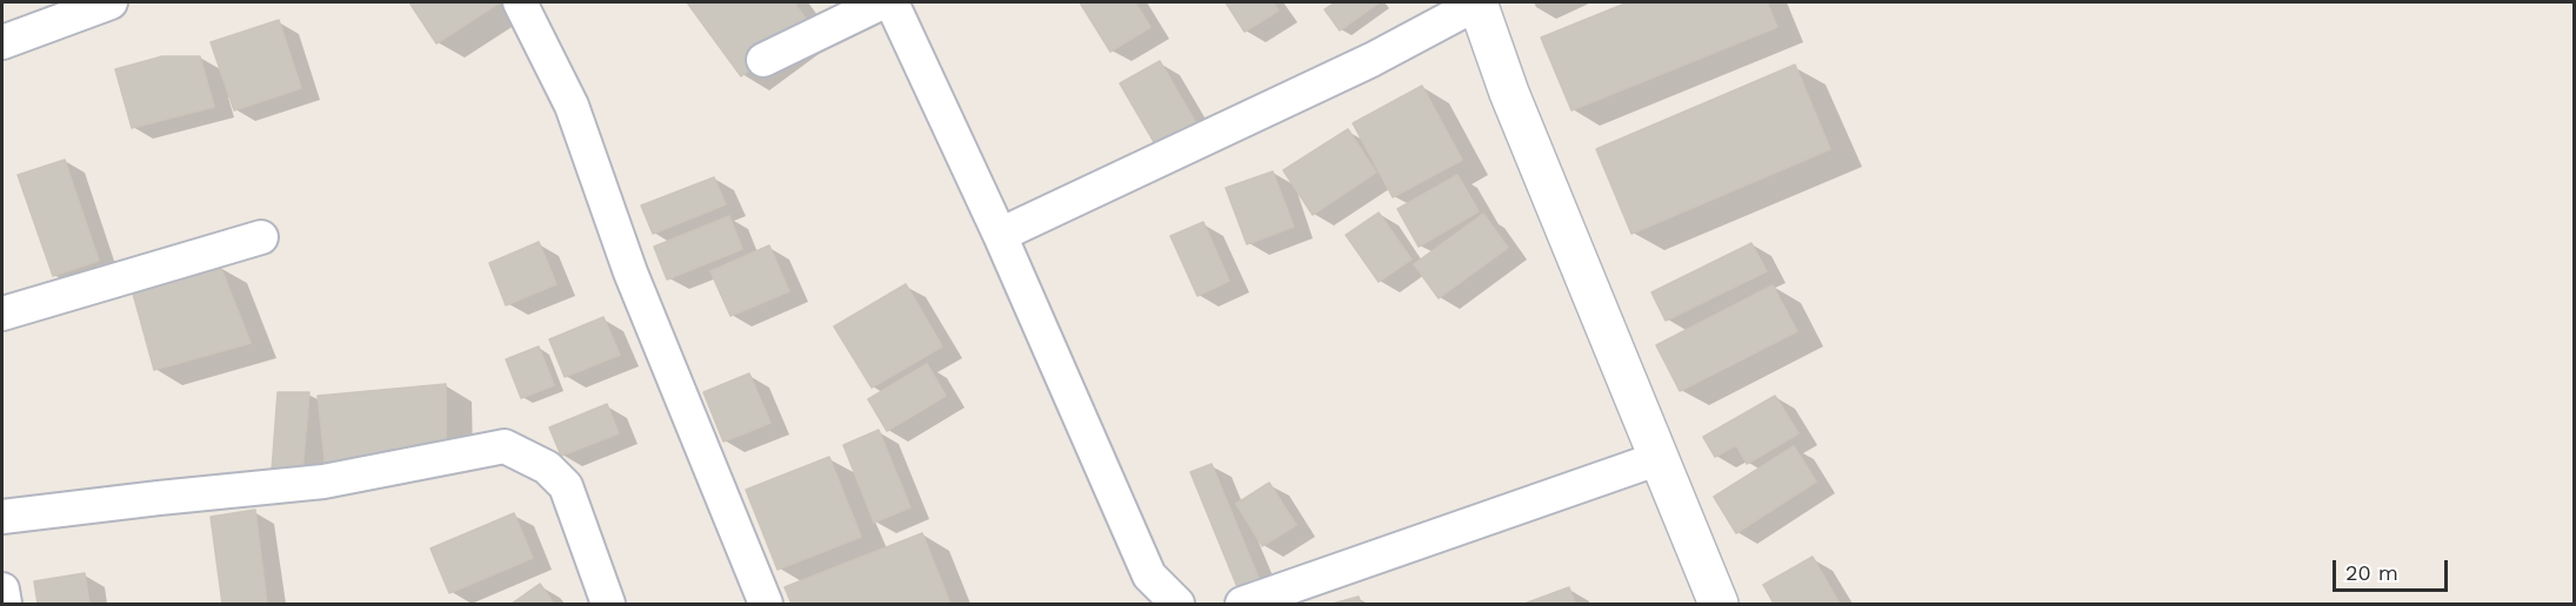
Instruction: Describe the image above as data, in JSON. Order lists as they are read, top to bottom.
{
  "scale_bar": "20 m"
}
